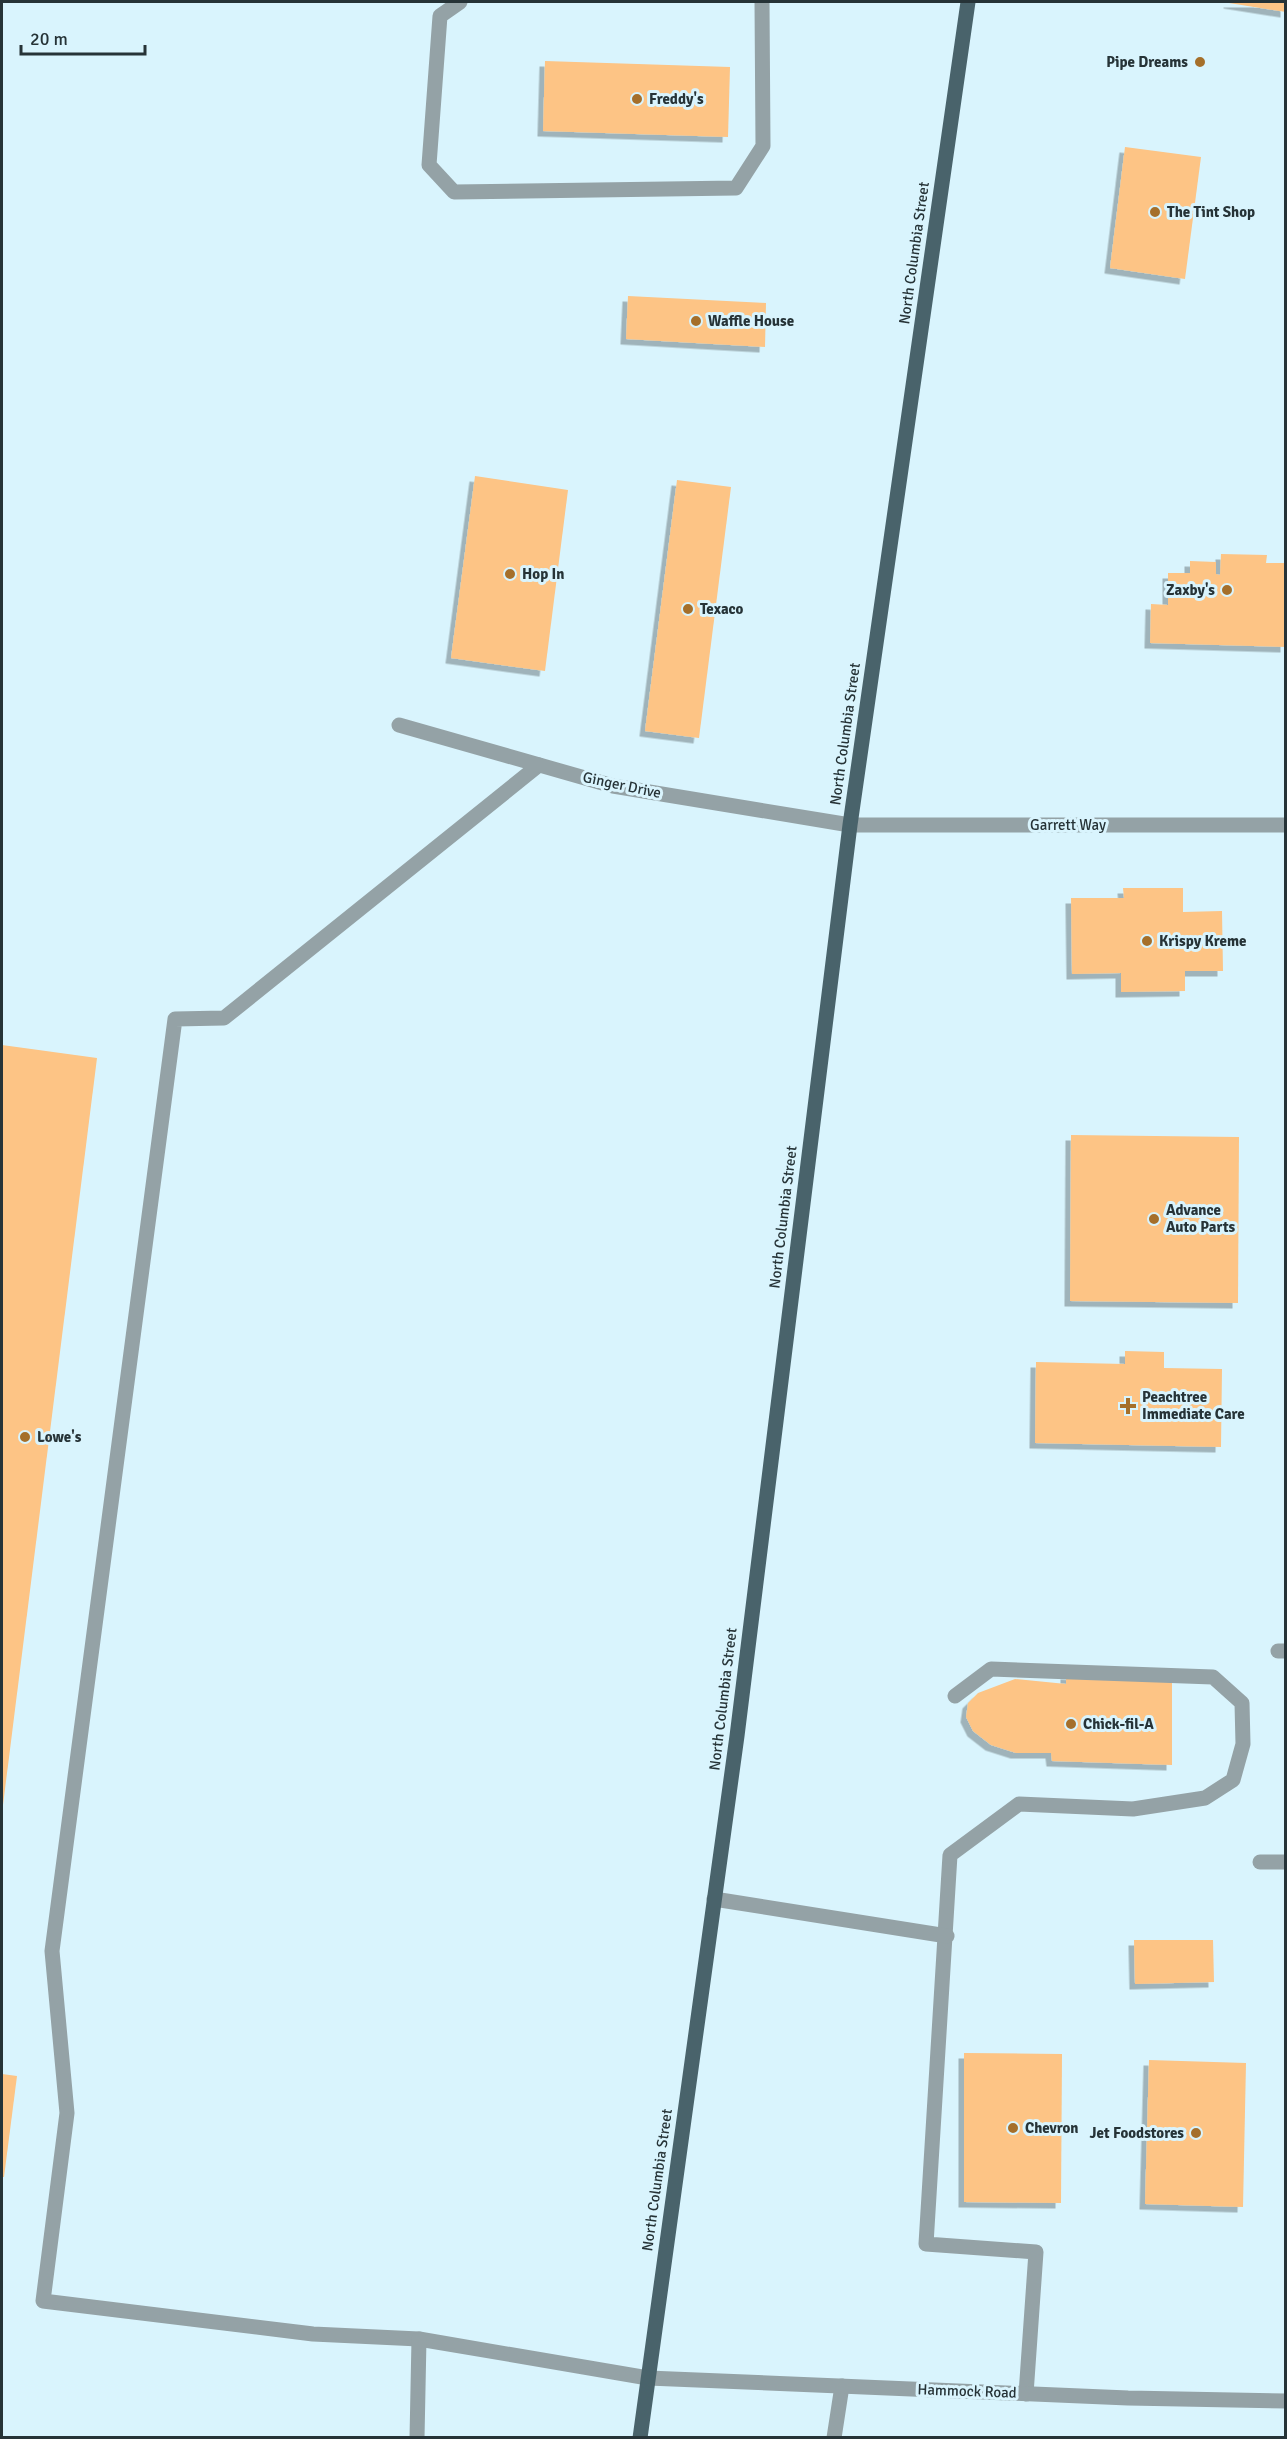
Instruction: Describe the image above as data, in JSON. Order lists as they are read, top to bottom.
{
  "streets": {
    "main road": ["North Columbia Street"],
    "street": ["Ginger Drive", "Garrett Way", "Hammock Road"]
  },
  "crossings": [
    ["North Columbia Street", "Ginger Drive"],
    ["North Columbia Street", "Garrett Way"],
    ["North Columbia Street", "Hammock Road"],
    ["Ginger Drive", "Garrett Way"],
    ["Ginger Drive", "Hammock Road"]
  ],
  "places": {
    "other": [
      "Pipe Dreams",
      "Freddy's",
      "The Tint Shop",
      "Waffle House",
      "Hop In",
      "Zaxby's",
      "Texaco",
      "Krispy Kreme",
      "Advance Auto Parts",
      "Lowe's",
      "Chick-fil-A",
      "Chevron",
      "Jet Foodstores"
    ],
    "health": ["Peachtree Immediate Care"]
  },
  "scale_bar": "20 m"
}
